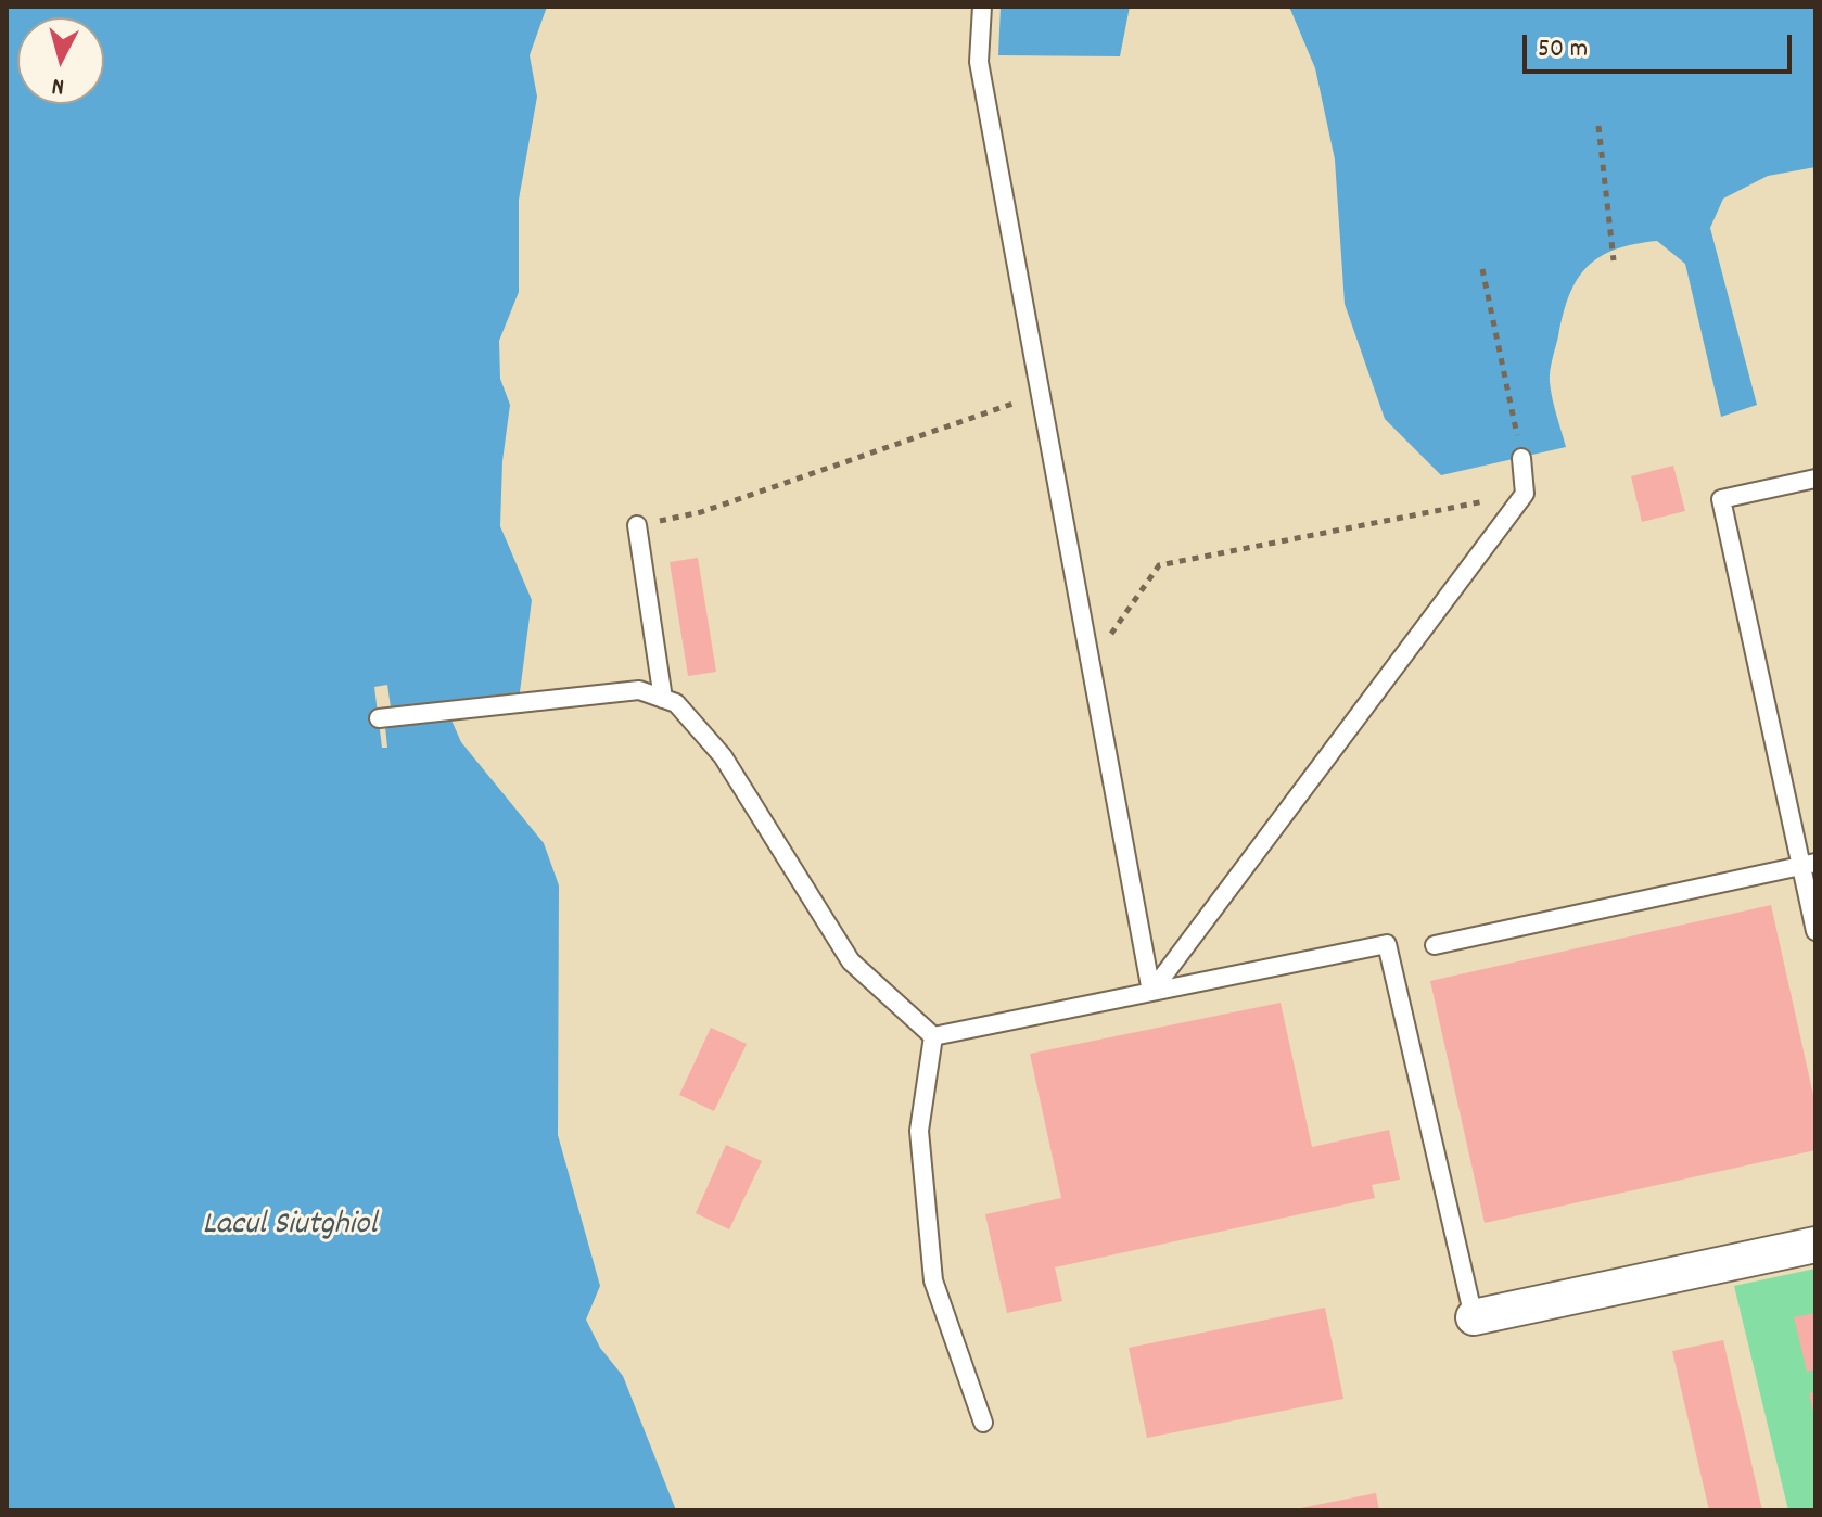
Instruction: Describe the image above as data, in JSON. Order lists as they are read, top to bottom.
{
  "water": ["Lacul Siutghiol"],
  "scale_bar": "50 m",
  "north": "bottom"
}
